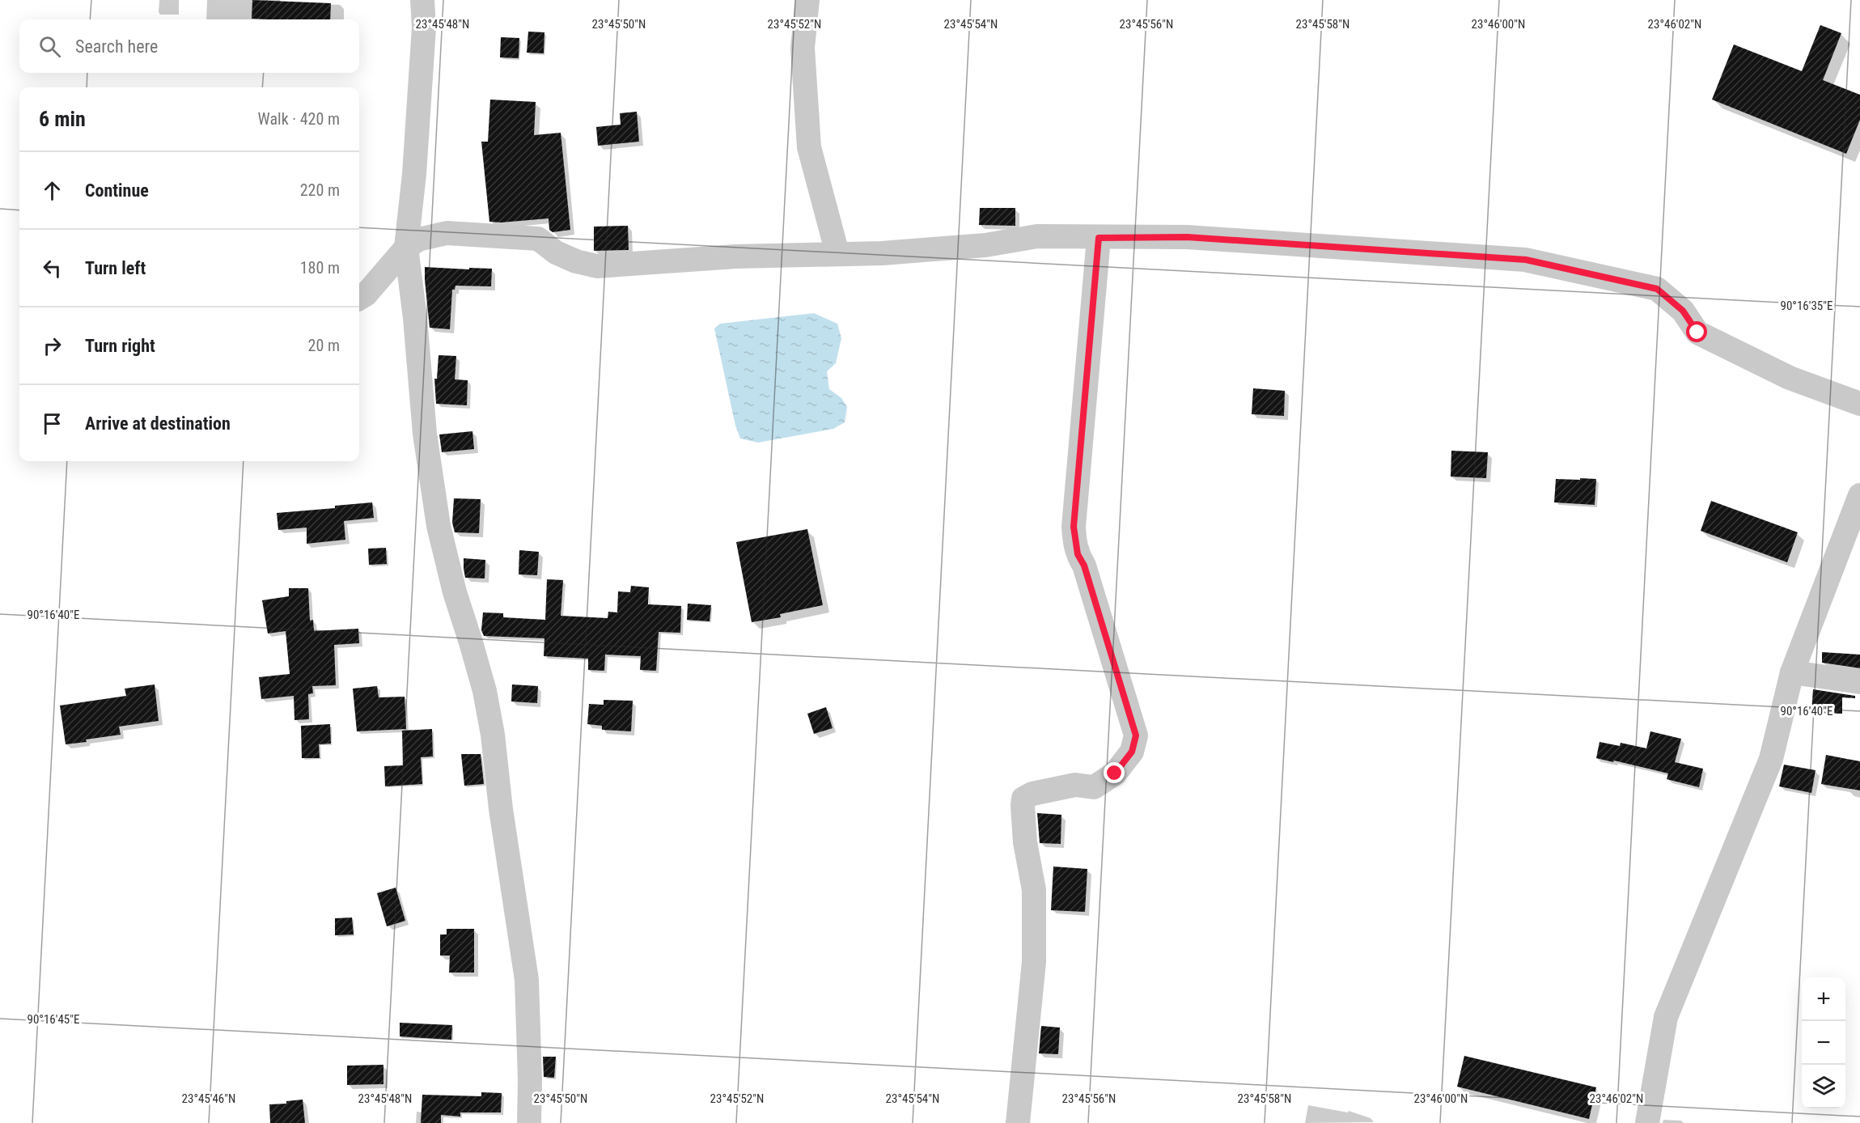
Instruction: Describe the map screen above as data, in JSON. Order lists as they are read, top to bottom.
{
  "page": {
    "search": "Search here",
    "heading": ["6 min", "Walk · 420 m"],
    "list": [
      ["Continue", "220 m"],
      ["Turn left", "180 m"],
      ["Turn right", "20 m"],
      "Arrive at destination"
    ],
    "map_buttons": ["+", "−"]
  },
  "coordinates": [
    "23°45'48\"N",
    "23°45'50\"N",
    "23°45'52\"N",
    "23°45'54\"N",
    "23°45'56\"N",
    "23°45'58\"N",
    "23°46'00\"N",
    "23°46'02\"N",
    "90°16'35\"E",
    "90°16'40\"E",
    "90°16'45\"E",
    "23°45'46\"N"
  ]
}
